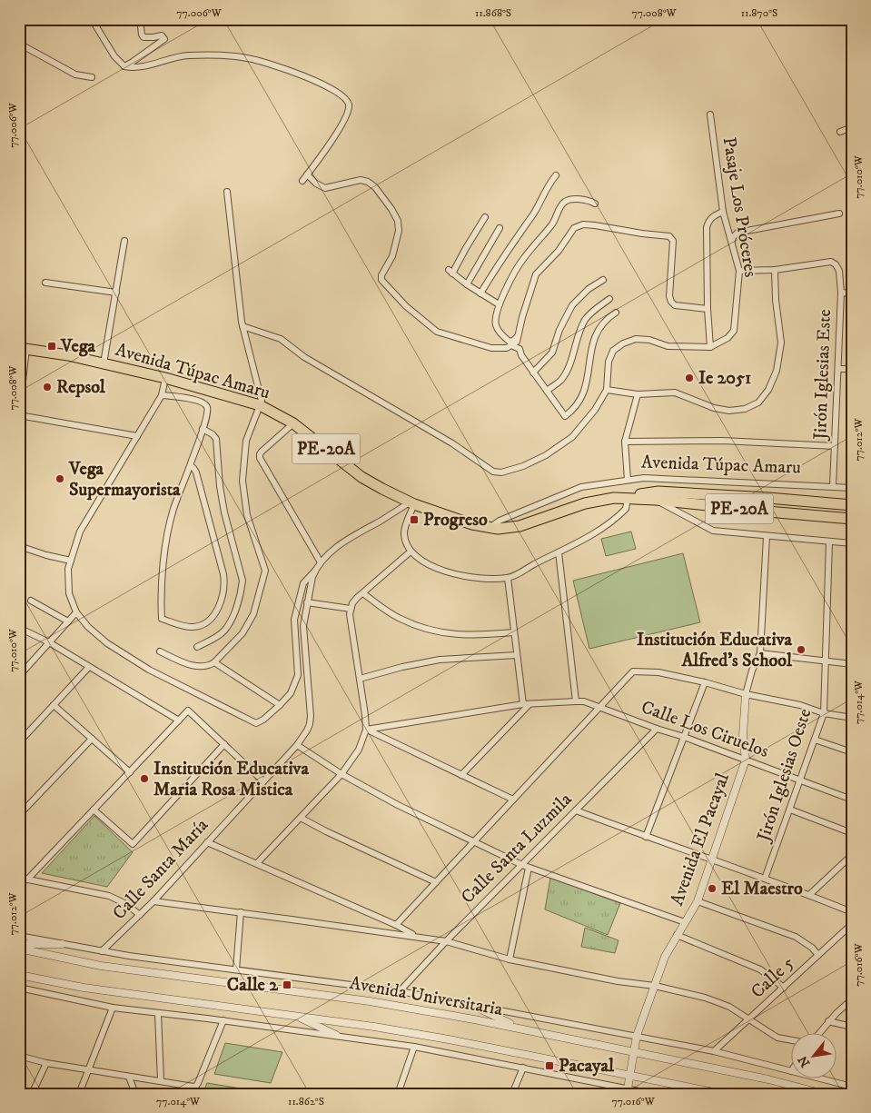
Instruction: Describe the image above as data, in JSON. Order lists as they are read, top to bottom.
{
  "streets": {
    "highway": ["Avenida Túpac Amaru", "PE-20A"],
    "street": [
      "Pasaje Los Próceres",
      "Jirón Iglesias Este",
      "Calle Los Ciruelos",
      "Jirón Iglesias Oeste",
      "Avenida El Pacayal",
      "Calle Santa Luzmila",
      "Calle Santa María",
      "Calle 5",
      "Avenida Universitaria"
    ]
  },
  "crossings": [
    ["Avenida Túpac Amaru", "Jirón Iglesias Este"],
    ["Avenida Túpac Amaru", "Calle Santa María"],
    ["Calle Los Ciruelos", "Jirón Iglesias Oeste"],
    ["Calle Los Ciruelos", "Avenida El Pacayal"],
    ["Calle Los Ciruelos", "Calle Santa Luzmila"],
    ["Avenida El Pacayal", "Avenida Universitaria"]
  ],
  "places": {
    "transit": [
      "Vega",
      "Progreso",
      "Calle 2",
      "Pacayal"
    ],
    "other": [
      "Ie 2051",
      "Repsol",
      "Vega Supermayorista",
      "Institución Educativa Alfred's School",
      "Institución Educativa Maria Rosa Mistica",
      "El Maestro"
    ]
  },
  "north": "bottom left",
  "coordinates": [
    "77.006°W",
    "11.868°S",
    "77.008°W",
    "11.870°S",
    "77.010°W",
    "77.012°W",
    "77.014°W",
    "77.016°W",
    "11.862°S"
  ]
}
